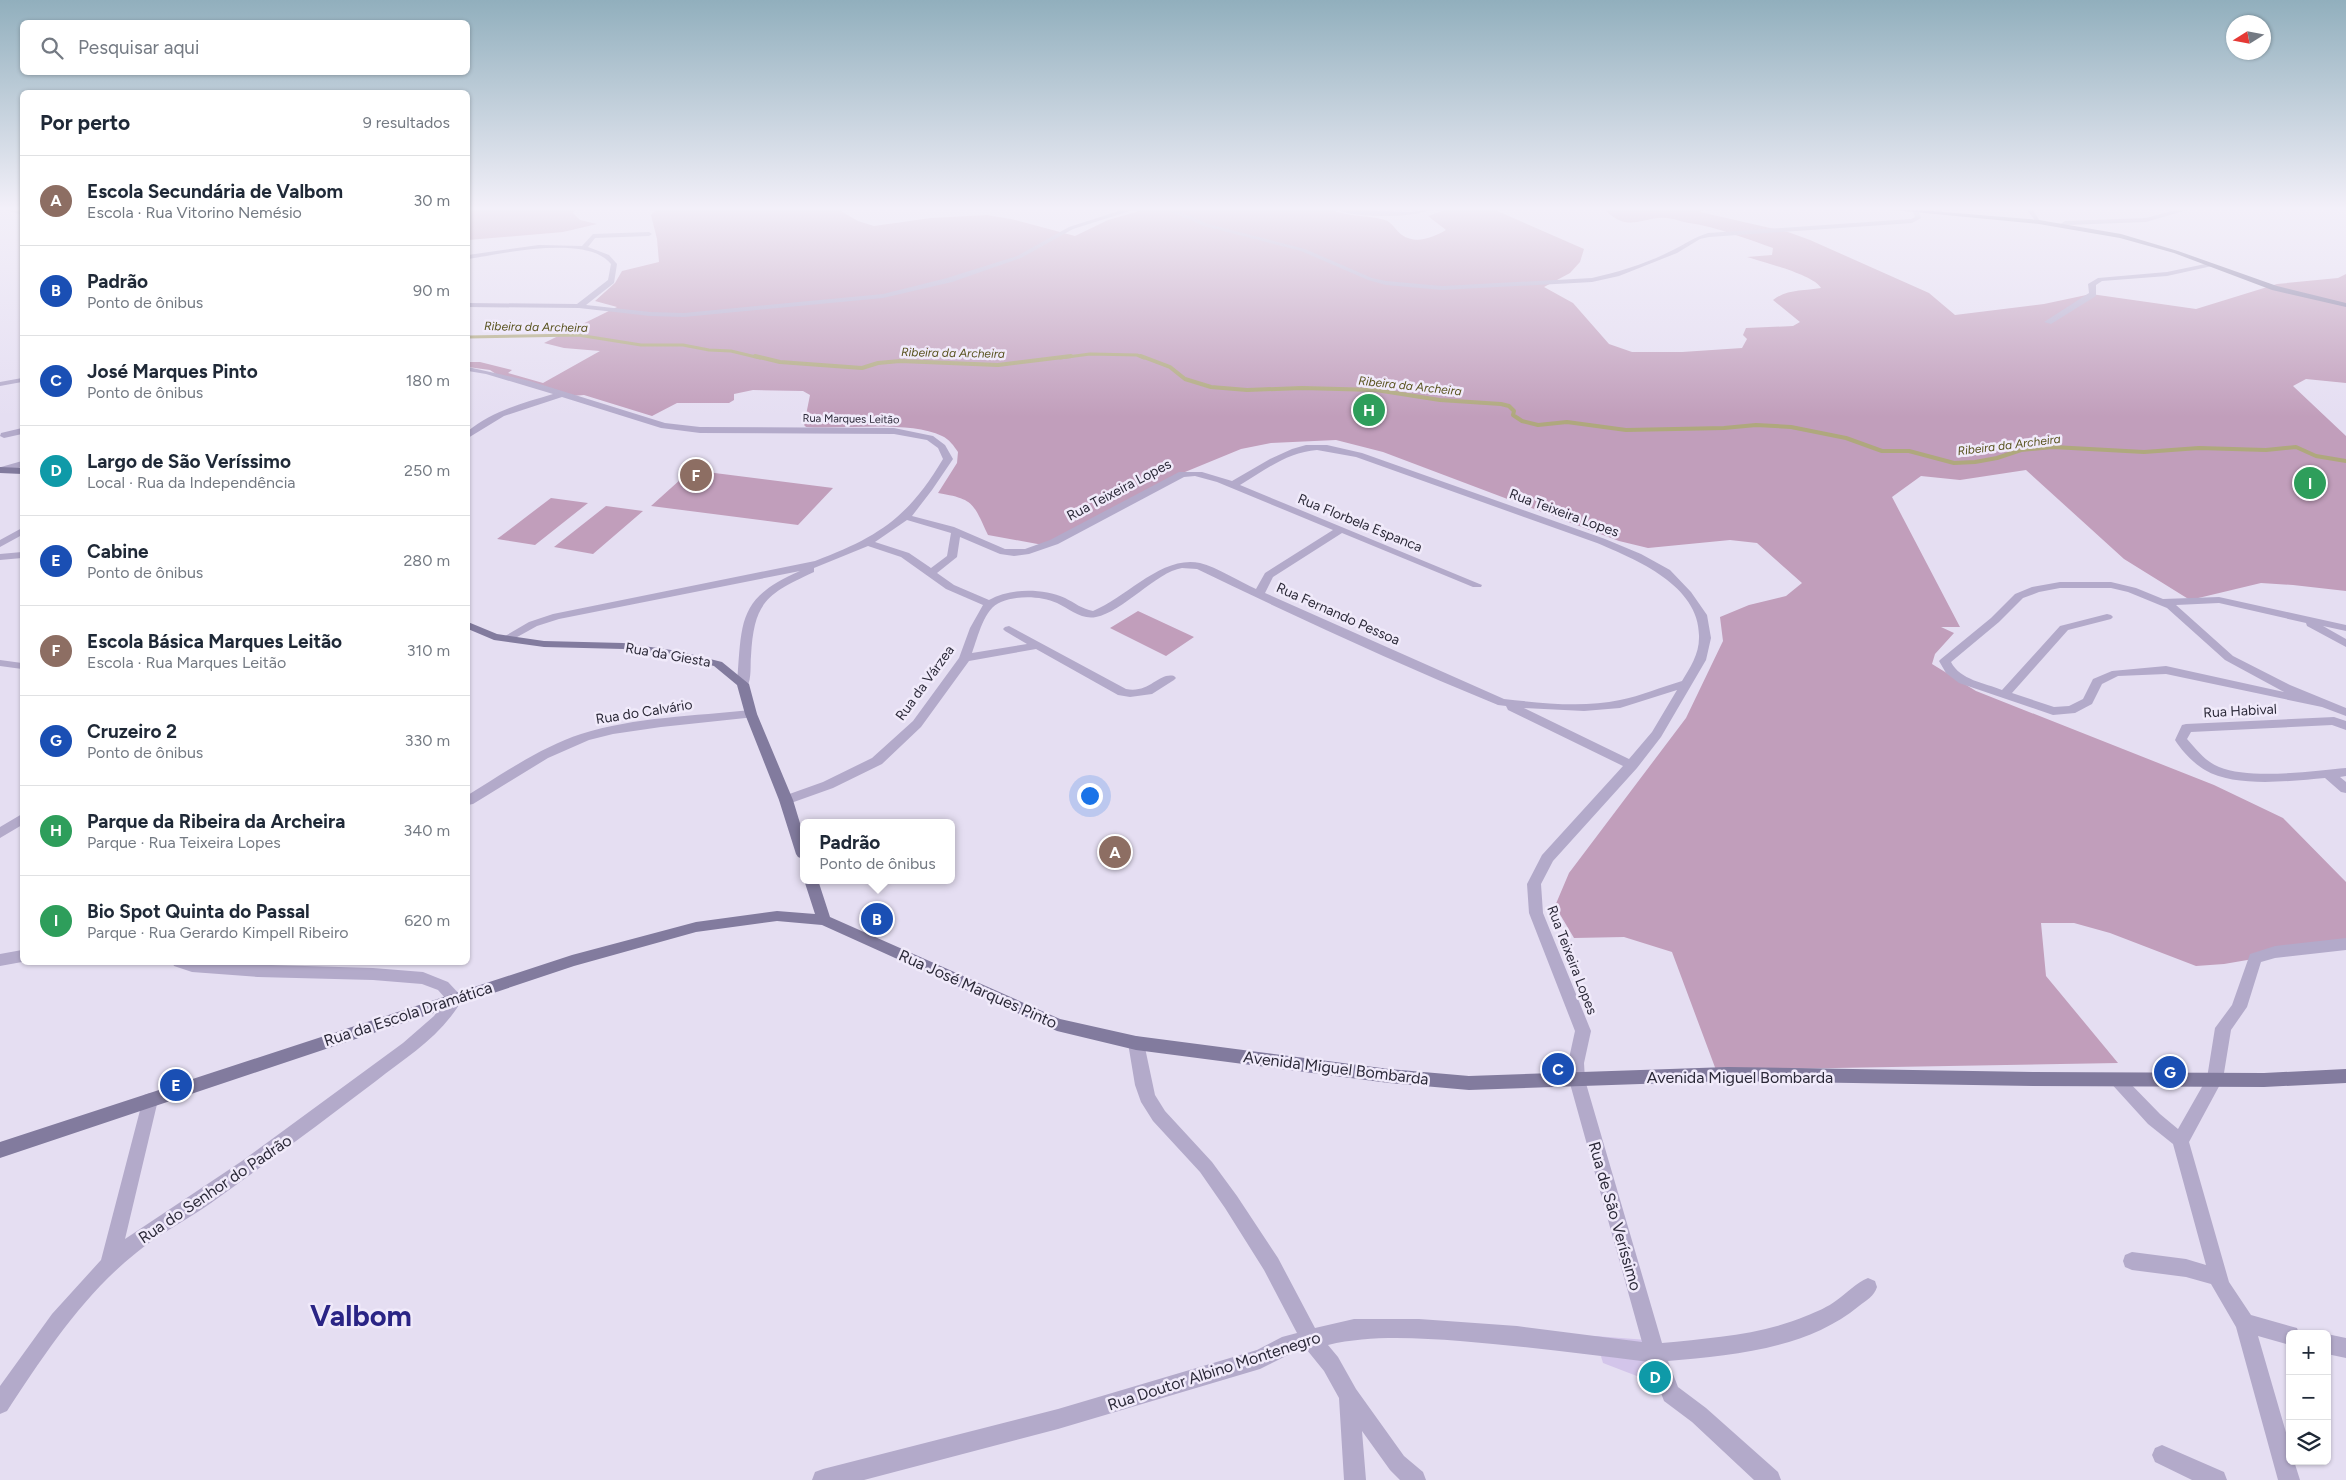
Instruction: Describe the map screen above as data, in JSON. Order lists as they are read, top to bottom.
{
  "streets": {
    "street": [
      "Rua Marques Leitão",
      "Rua Teixeira Lopes",
      "Rua Florbela Espanca",
      "Rua Fernando Pessoa",
      "Rua da Giesta",
      "Rua da Várzea",
      "Rua Habival",
      "Rua do Calvário",
      "Rua José Marques Pinto",
      "Rua da Escola Dramática",
      "Avenida Miguel Bombarda",
      "Rua do Senhor do Padrão",
      "Rua de São Veríssimo",
      "Rua Doutor Albino Montenegro"
    ]
  },
  "crossings": [
    ["Rua Marques Leitão", "Rua Teixeira Lopes"],
    ["Rua Marques Leitão", "Rua da Giesta"],
    ["Rua Teixeira Lopes", "Rua Florbela Espanca"],
    ["Rua Teixeira Lopes", "Rua Fernando Pessoa"],
    ["Rua Teixeira Lopes", "Avenida Miguel Bombarda"],
    ["Rua Teixeira Lopes", "Rua de São Veríssimo"],
    ["Rua Florbela Espanca", "Rua Fernando Pessoa"],
    ["Rua José Marques Pinto", "Rua da Escola Dramática"],
    ["Rua José Marques Pinto", "Avenida Miguel Bombarda"],
    ["Rua da Escola Dramática", "Rua do Senhor do Padrão"],
    ["Avenida Miguel Bombarda", "Rua de São Veríssimo"],
    ["Rua de São Veríssimo", "Rua Doutor Albino Montenegro"]
  ],
  "districts": ["Valbom"],
  "water": ["Ribeira da Archeira"],
  "north": "left",
  "page": {
    "search": "Pesquisar aqui",
    "heading": ["Por perto", "9 resultados"],
    "list": [
      {
        "mark": "A",
        "name": "Escola Secundária de Valbom",
        "note": "Escola · Rua Vitorino Nemésio",
        "value": "30 m"
      },
      {
        "mark": "B",
        "name": "Padrão",
        "note": "Ponto de ônibus",
        "value": "90 m"
      },
      {
        "mark": "C",
        "name": "José Marques Pinto",
        "note": "Ponto de ônibus",
        "value": "180 m"
      },
      {
        "mark": "D",
        "name": "Largo de São Veríssimo",
        "note": "Local · Rua da Independência",
        "value": "250 m"
      },
      {
        "mark": "E",
        "name": "Cabine",
        "note": "Ponto de ônibus",
        "value": "280 m"
      },
      {
        "mark": "F",
        "name": "Escola Básica Marques Leitão",
        "note": "Escola · Rua Marques Leitão",
        "value": "310 m"
      },
      {
        "mark": "G",
        "name": "Cruzeiro 2",
        "note": "Ponto de ônibus",
        "value": "330 m"
      },
      {
        "mark": "H",
        "name": "Parque da Ribeira da Archeira",
        "note": "Parque · Rua Teixeira Lopes",
        "value": "340 m"
      },
      {
        "mark": "I",
        "name": "Bio Spot Quinta do Passal",
        "note": "Parque · Rua Gerardo Kimpell Ribeiro",
        "value": "620 m"
      }
    ],
    "pins": [
      "H",
      "F",
      "I",
      "A",
      "B",
      "C",
      "G",
      "E",
      "D"
    ],
    "popup": ["Padrão", "Ponto de ônibus"],
    "map_buttons": ["+", "−"]
  }
}
